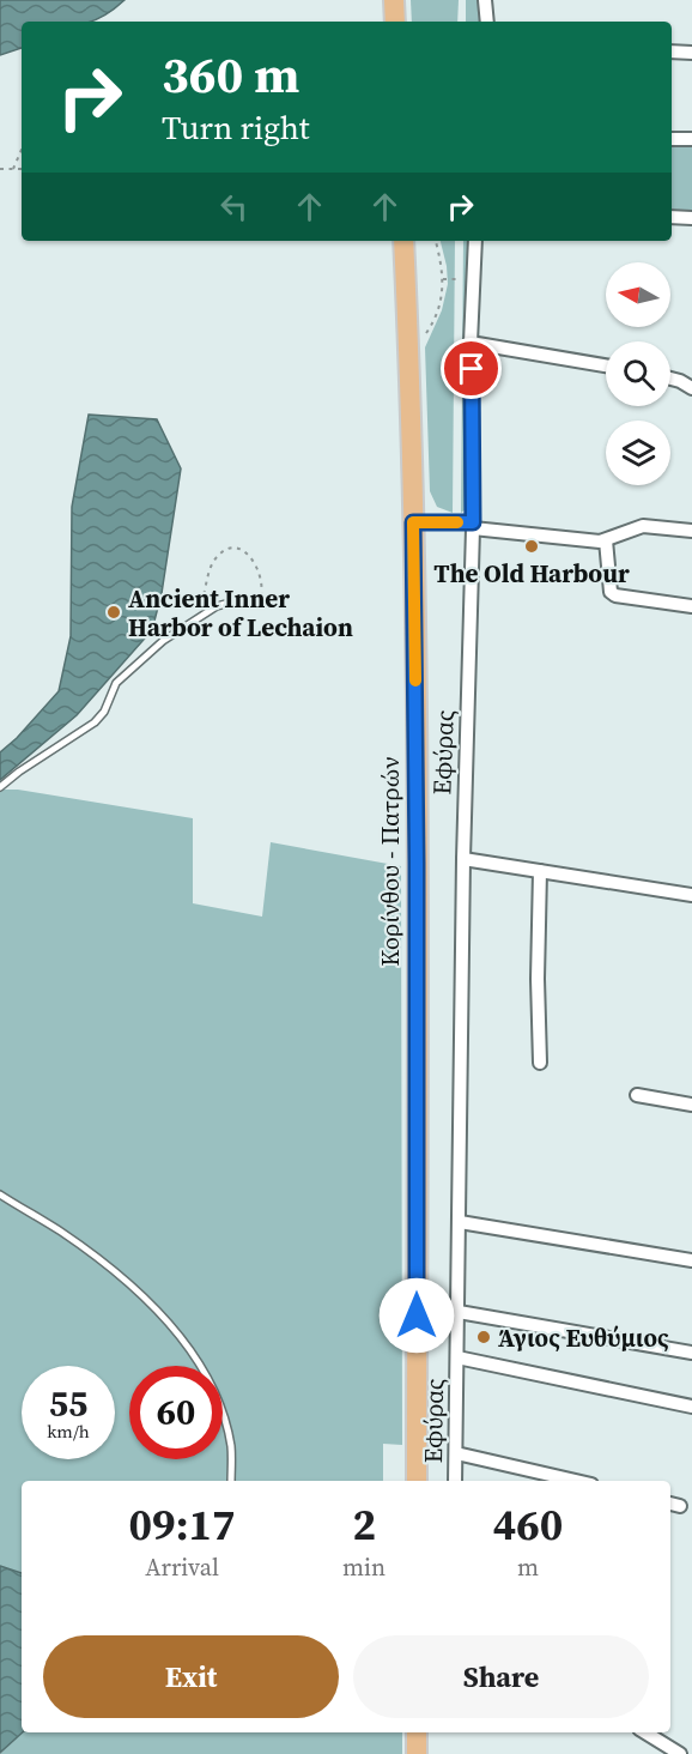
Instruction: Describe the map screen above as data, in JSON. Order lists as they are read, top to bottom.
{
  "streets": {
    "main road": ["Κορίνθου - Πατρών"],
    "street": ["Εφύρας"]
  },
  "places": ["The Old Harbour", "Ancient Inner Harbor of Lechaion", "Άγιος Ευθύμιος"],
  "north": "left",
  "page": {
    "turn": ["360 m", "Turn right"],
    "speed": "55 km/h",
    "limit": "60",
    "eta": [
      "09:17",
      "Arrival",
      "2",
      "min",
      "460",
      "m"
    ],
    "buttons": ["Exit", "Share"]
  }
}
